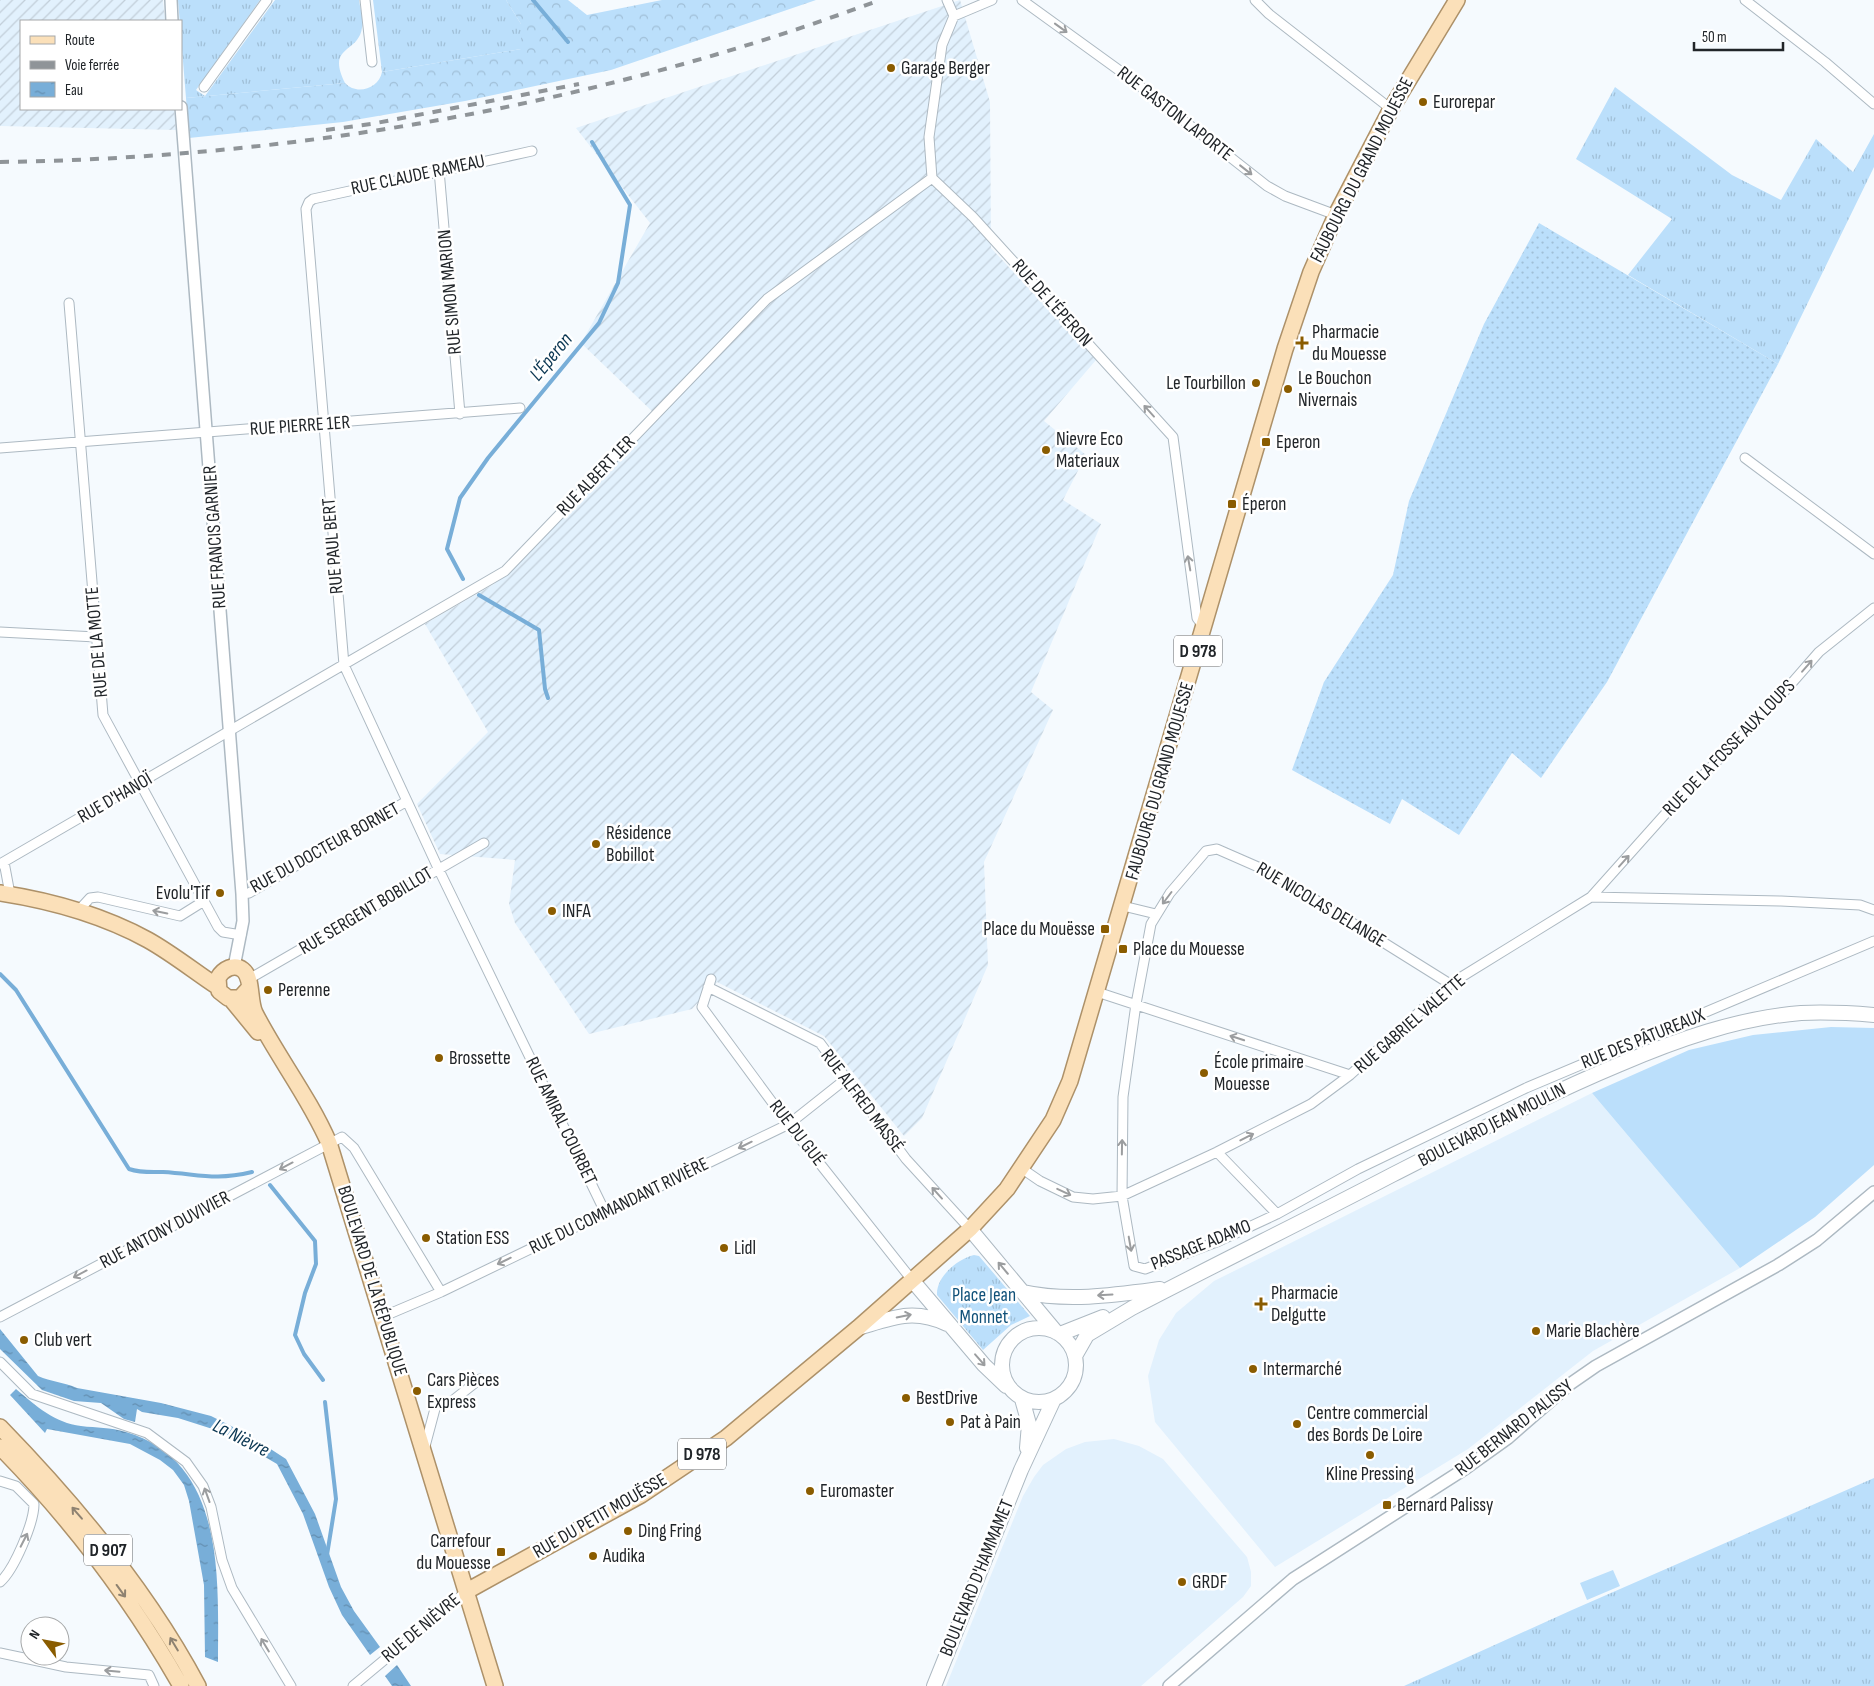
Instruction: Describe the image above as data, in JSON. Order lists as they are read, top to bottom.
{
  "streets": {
    "main road": [
      "FAUBOURG DU GRAND MOUESSE",
      "D 978",
      "BOULEVARD JEAN MOULIN",
      "BOULEVARD DE LA RÉPUBLIQUE",
      "RUE DU PETIT MOUËSSE",
      "D 907",
      "BOULEVARD D'HAMMAMET"
    ],
    "street": [
      "RUE GASTON LAPORTE",
      "RUE CLAUDE RAMEAU",
      "RUE SIMON MARION",
      "RUE DE L'ÉPERON",
      "RUE PIERRE 1ER",
      "RUE ALBERT 1ER",
      "RUE FRANCIS GARNIER",
      "RUE PAUL BERT",
      "RUE DE LA MOTTE",
      "RUE DE LA FOSSE AUX LOUPS",
      "RUE D'HANOÏ",
      "RUE DU DOCTEUR BORNET",
      "RUE NICOLAS DELANGE",
      "RUE SERGENT BOBILLOT",
      "RUE GABRIEL VALETTE",
      "RUE DES PÂTUREAUX",
      "RUE ALFRED MASSÉ",
      "RUE AMIRAL COURBET",
      "RUE DU GUÉ",
      "RUE DU COMMANDANT RIVIÈRE",
      "RUE ANTONY DUVIVIER",
      "PASSAGE ADAMO",
      "RUE BERNARD PALISSY",
      "RUE DE NIÈVRE"
    ]
  },
  "crossings": [
    ["RUE GASTON LAPORTE", "FAUBOURG DU GRAND MOUESSE"],
    ["FAUBOURG DU GRAND MOUESSE", "RUE DE L'ÉPERON"],
    ["FAUBOURG DU GRAND MOUESSE", "RUE GABRIEL VALETTE"],
    ["FAUBOURG DU GRAND MOUESSE", "RUE ALFRED MASSÉ"],
    ["FAUBOURG DU GRAND MOUESSE", "RUE DU GUÉ"],
    ["FAUBOURG DU GRAND MOUESSE", "RUE DU PETIT MOUËSSE"],
    ["RUE CLAUDE RAMEAU", "RUE SIMON MARION"],
    ["RUE CLAUDE RAMEAU", "RUE PAUL BERT"],
    ["RUE SIMON MARION", "RUE PIERRE 1ER"],
    ["RUE DE L'ÉPERON", "RUE ALBERT 1ER"],
    ["RUE PIERRE 1ER", "RUE FRANCIS GARNIER"],
    ["RUE PIERRE 1ER", "RUE PAUL BERT"],
    ["RUE PIERRE 1ER", "RUE DE LA MOTTE"],
    ["RUE ALBERT 1ER", "RUE FRANCIS GARNIER"],
    ["RUE ALBERT 1ER", "RUE PAUL BERT"],
    ["RUE ALBERT 1ER", "RUE D'HANOÏ"],
    ["RUE FRANCIS GARNIER", "RUE DE LA MOTTE"],
    ["RUE FRANCIS GARNIER", "RUE D'HANOÏ"],
    ["RUE FRANCIS GARNIER", "RUE DU DOCTEUR BORNET"],
    ["RUE FRANCIS GARNIER", "RUE SERGENT BOBILLOT"],
    ["RUE FRANCIS GARNIER", "BOULEVARD DE LA RÉPUBLIQUE"],
    ["RUE PAUL BERT", "RUE DU DOCTEUR BORNET"],
    ["RUE PAUL BERT", "RUE SERGENT BOBILLOT"],
    ["RUE PAUL BERT", "RUE AMIRAL COURBET"],
    ["RUE DE LA MOTTE", "RUE D'HANOÏ"],
    ["RUE DE LA FOSSE AUX LOUPS", "RUE GABRIEL VALETTE"],
    ["RUE NICOLAS DELANGE", "RUE GABRIEL VALETTE"],
    ["RUE SERGENT BOBILLOT", "RUE AMIRAL COURBET"],
    ["RUE SERGENT BOBILLOT", "BOULEVARD DE LA RÉPUBLIQUE"],
    ["RUE GABRIEL VALETTE", "PASSAGE ADAMO"],
    ["RUE DES PÂTUREAUX", "PASSAGE ADAMO"],
    ["RUE ALFRED MASSÉ", "RUE DU GUÉ"],
    ["RUE ALFRED MASSÉ", "RUE DU COMMANDANT RIVIÈRE"],
    ["RUE AMIRAL COURBET", "RUE DU COMMANDANT RIVIÈRE"],
    ["RUE DU GUÉ", "RUE DU COMMANDANT RIVIÈRE"],
    ["RUE DU GUÉ", "RUE DU PETIT MOUËSSE"],
    ["RUE DU COMMANDANT RIVIÈRE", "BOULEVARD DE LA RÉPUBLIQUE"],
    ["RUE ANTONY DUVIVIER", "BOULEVARD DE LA RÉPUBLIQUE"],
    ["BOULEVARD DE LA RÉPUBLIQUE", "RUE DU PETIT MOUËSSE"],
    ["BOULEVARD DE LA RÉPUBLIQUE", "RUE DE NIÈVRE"],
    ["RUE DU PETIT MOUËSSE", "RUE DE NIÈVRE"]
  ],
  "one_way": [
    "RUE GASTON LAPORTE",
    "RUE DE L'ÉPERON",
    "RUE DE LA FOSSE AUX LOUPS",
    "RUE NICOLAS DELANGE",
    "RUE GABRIEL VALETTE",
    "RUE ALFRED MASSÉ",
    "RUE DU COMMANDANT RIVIÈRE",
    "RUE ANTONY DUVIVIER"
  ],
  "water": ["L'Éperon", "La Nièvre"],
  "parks": ["Place Jean Monnet"],
  "places": {
    "other": [
      "Garage Berger",
      "Eurorepar",
      "Le Tourbillon",
      "Le Bouchon Nivernais",
      "Nievre Eco Materiaux",
      "Résidence Bobillot",
      "Evolu'Tif",
      "INFA",
      "Perenne",
      "Brossette",
      "École primaire Mouesse",
      "Station ESS",
      "Lidl",
      "Marie Blachère",
      "Club vert",
      "Intermarché",
      "Cars Pièces Express",
      "BestDrive",
      "Pat à Pain",
      "Centre commercial des Bords De Loire",
      "Kline Pressing",
      "Euromaster",
      "Ding Fring",
      "Audika",
      "GRDF"
    ],
    "health": ["Pharmacie du Mouesse", "Pharmacie Delgutte"],
    "transit": [
      "Eperon",
      "Éperon",
      "Place du Mouësse",
      "Place du Mouesse",
      "Bernard Palissy",
      "Carrefour du Mouesse"
    ]
  },
  "legend": ["Route", "Voie ferrée", "Eau"],
  "scale_bar": "50 m",
  "north": "top left"
}
